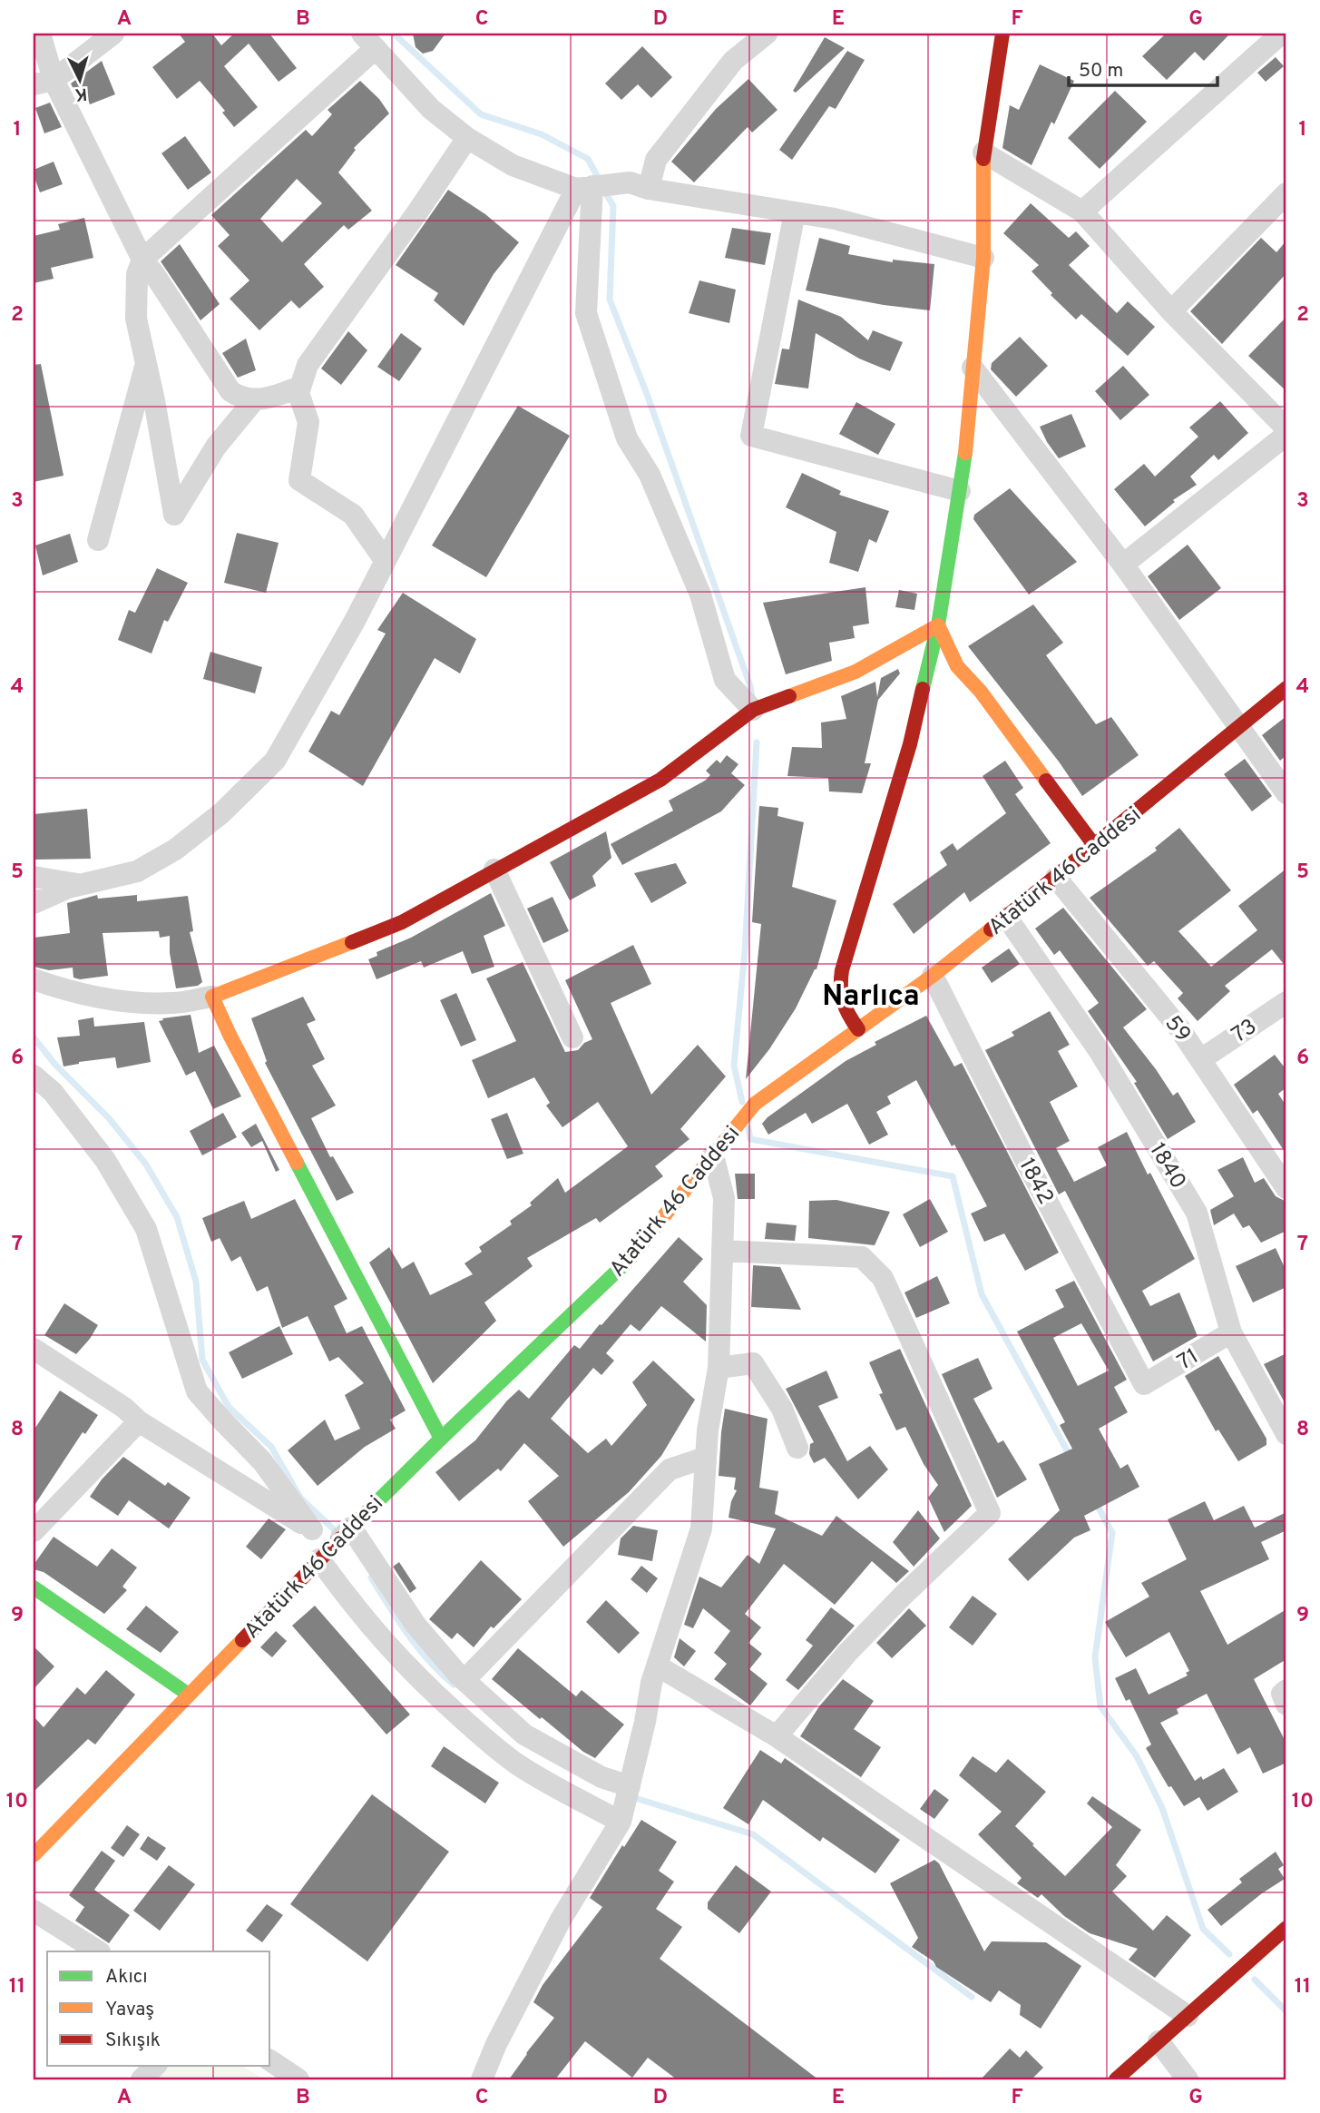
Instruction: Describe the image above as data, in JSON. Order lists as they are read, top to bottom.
{
  "streets": {
    "street": [
      "Atatürk 46 Caddesi",
      "59",
      "73",
      "1840",
      "1842",
      "71"
    ]
  },
  "crossings": [
    ["Atatürk 46 Caddesi", "59"],
    ["Atatürk 46 Caddesi", "1840"],
    ["Atatürk 46 Caddesi", "1842"],
    ["59", "73"],
    ["1840", "71"],
    ["1842", "71"]
  ],
  "districts": ["Narlıca"],
  "legend": ["Akıcı", "Yavaş", "Sıkışık"],
  "scale_bar": "50 m",
  "north": "bottom",
  "grid": {
    "columns": [
      "A",
      "B",
      "C",
      "D",
      "E",
      "F",
      "G"
    ],
    "rows": [
      "1",
      "2",
      "3",
      "4",
      "5",
      "6",
      "7",
      "8",
      "9",
      "10",
      "11"
    ]
  }
}
